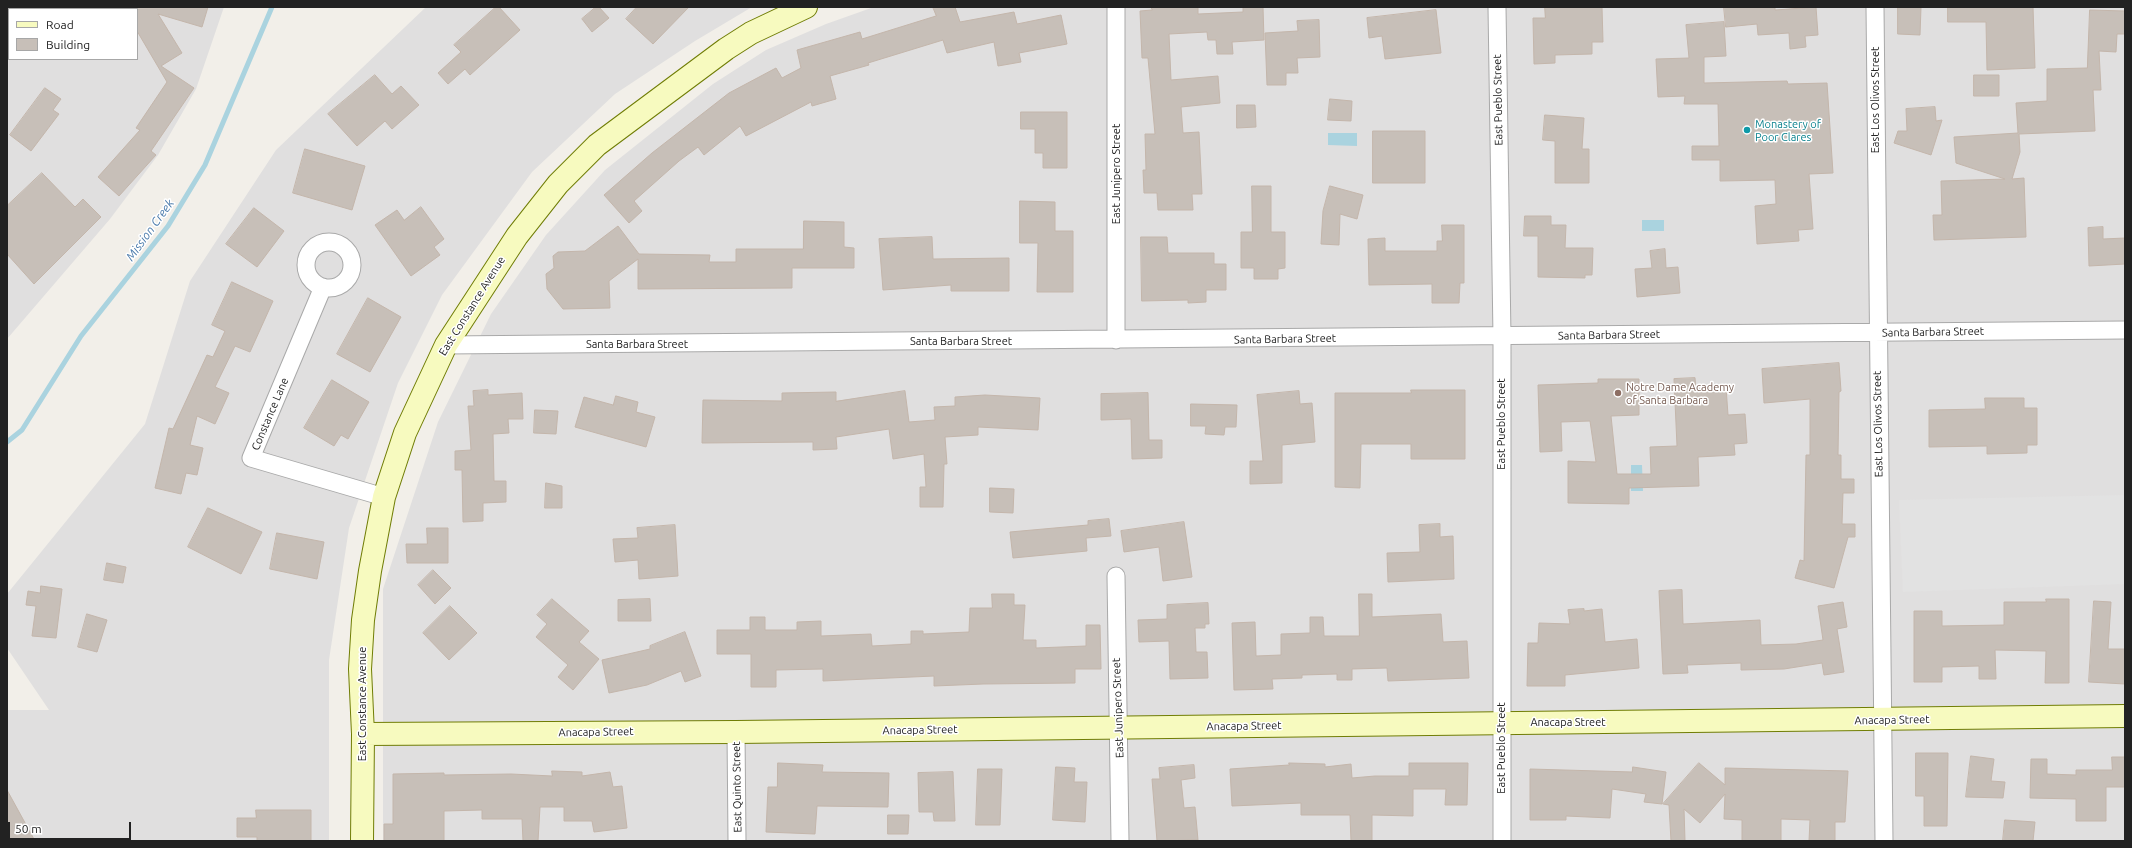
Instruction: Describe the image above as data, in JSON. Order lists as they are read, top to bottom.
{
  "streets": {
    "street": [
      "East Pueblo Street",
      "East Los Olivos Street",
      "East Junipero Street",
      "East Constance Avenue",
      "Santa Barbara Street",
      "Constance Lane",
      "Anacapa Street",
      "East Quinto Street"
    ]
  },
  "crossings": [
    ["East Pueblo Street", "Santa Barbara Street"],
    ["East Pueblo Street", "Anacapa Street"],
    ["East Los Olivos Street", "Santa Barbara Street"],
    ["East Los Olivos Street", "Anacapa Street"],
    ["East Junipero Street", "Santa Barbara Street"],
    ["East Junipero Street", "Anacapa Street"],
    ["East Constance Avenue", "Santa Barbara Street"],
    ["East Constance Avenue", "Constance Lane"],
    ["East Constance Avenue", "Anacapa Street"],
    ["Anacapa Street", "East Quinto Street"]
  ],
  "water": ["Mission Creek"],
  "places": ["Monastery of Poor Clares", "Notre Dame Academy of Santa Barbara"],
  "legend": ["Road", "Building"],
  "scale_bar": "50 m"
}
